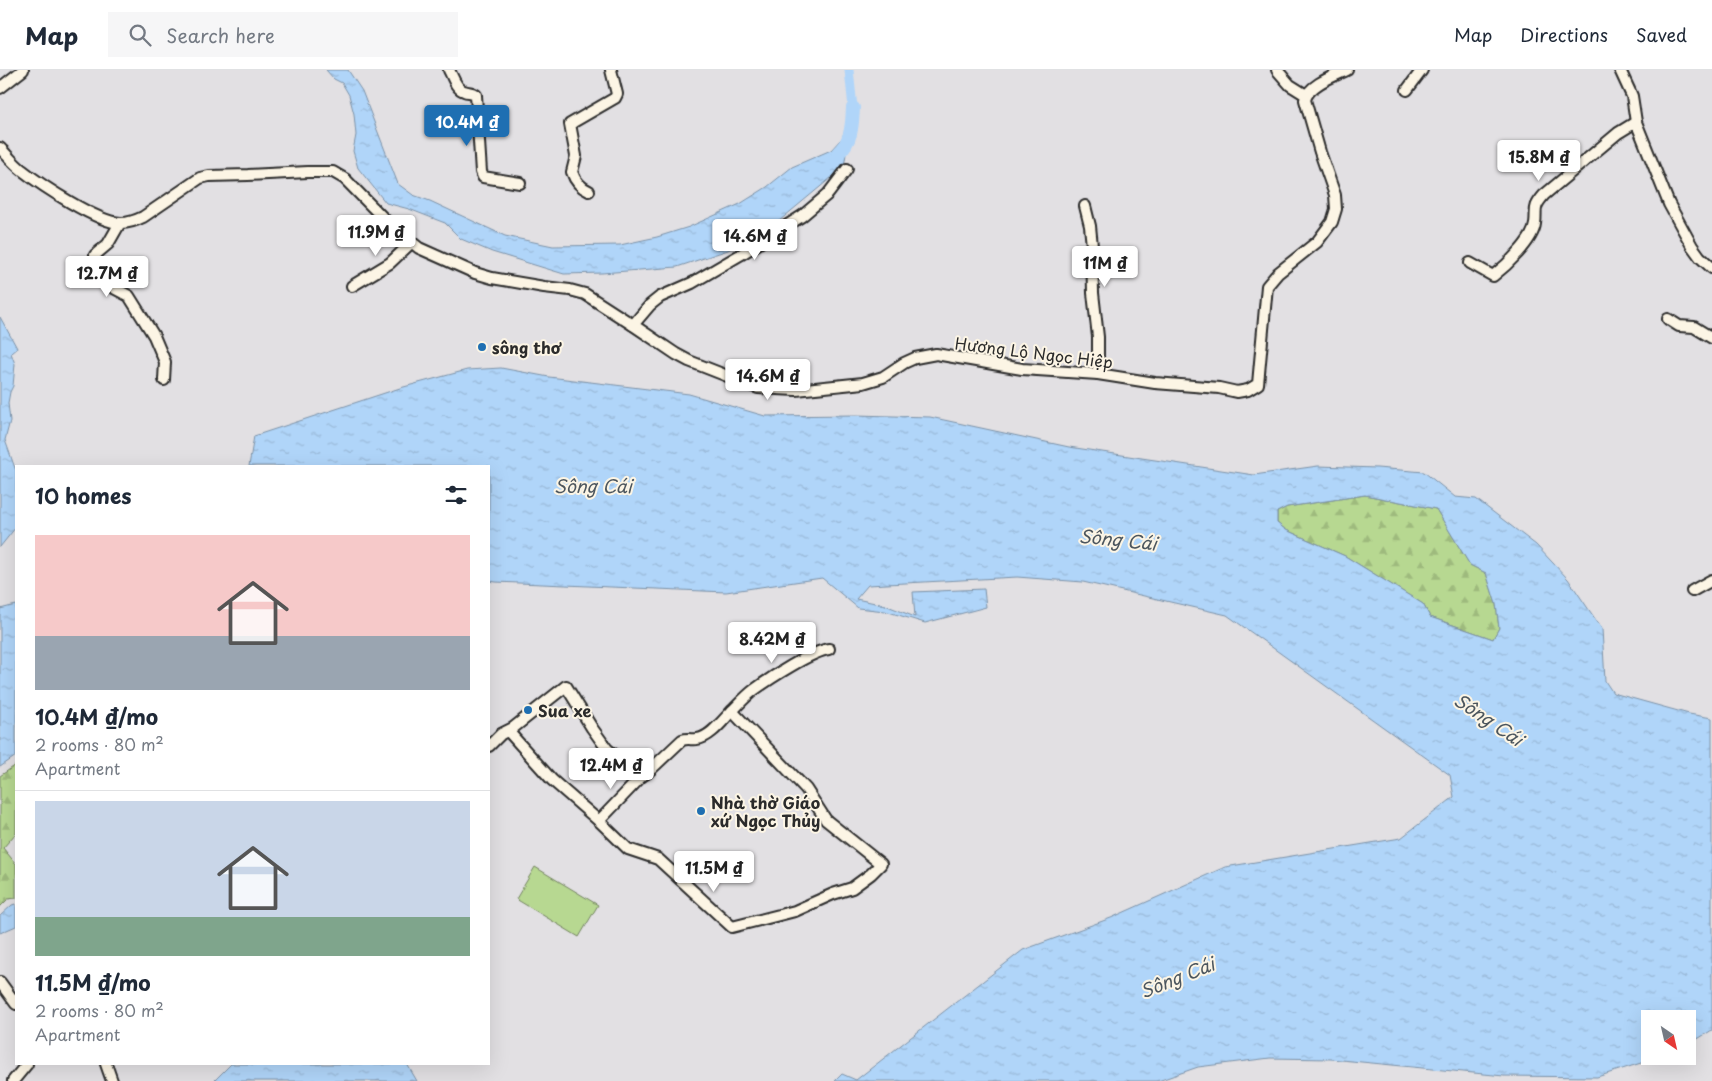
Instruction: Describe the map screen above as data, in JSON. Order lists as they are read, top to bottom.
{
  "streets": {
    "street": ["Hương Lộ Ngọc Hiệp"]
  },
  "water": ["Sông Cái"],
  "places": ["sông thơ", "Sua xe", "Nhà thờ Giáo xứ Ngọc Thủy"],
  "north": "bottom right",
  "page": {
    "header": "Map",
    "search": "Search here",
    "nav": ["Map", "Directions", "Saved"],
    "price": [
      "10.4M ₫",
      "15.8M ₫",
      "11.9M ₫",
      "14.6M ₫",
      "11M ₫",
      "12.7M ₫",
      "14.6M ₫",
      "8.42M ₫",
      "12.4M ₫",
      "11.5M ₫"
    ],
    "heading": "10 homes",
    "list": [
      {
        "name": "10.4M ₫/mo",
        "note": "2 rooms · 80 m² · Apartment"
      },
      {
        "name": "11.5M ₫/mo",
        "note": "2 rooms · 80 m² · Apartment"
      }
    ]
  }
}
